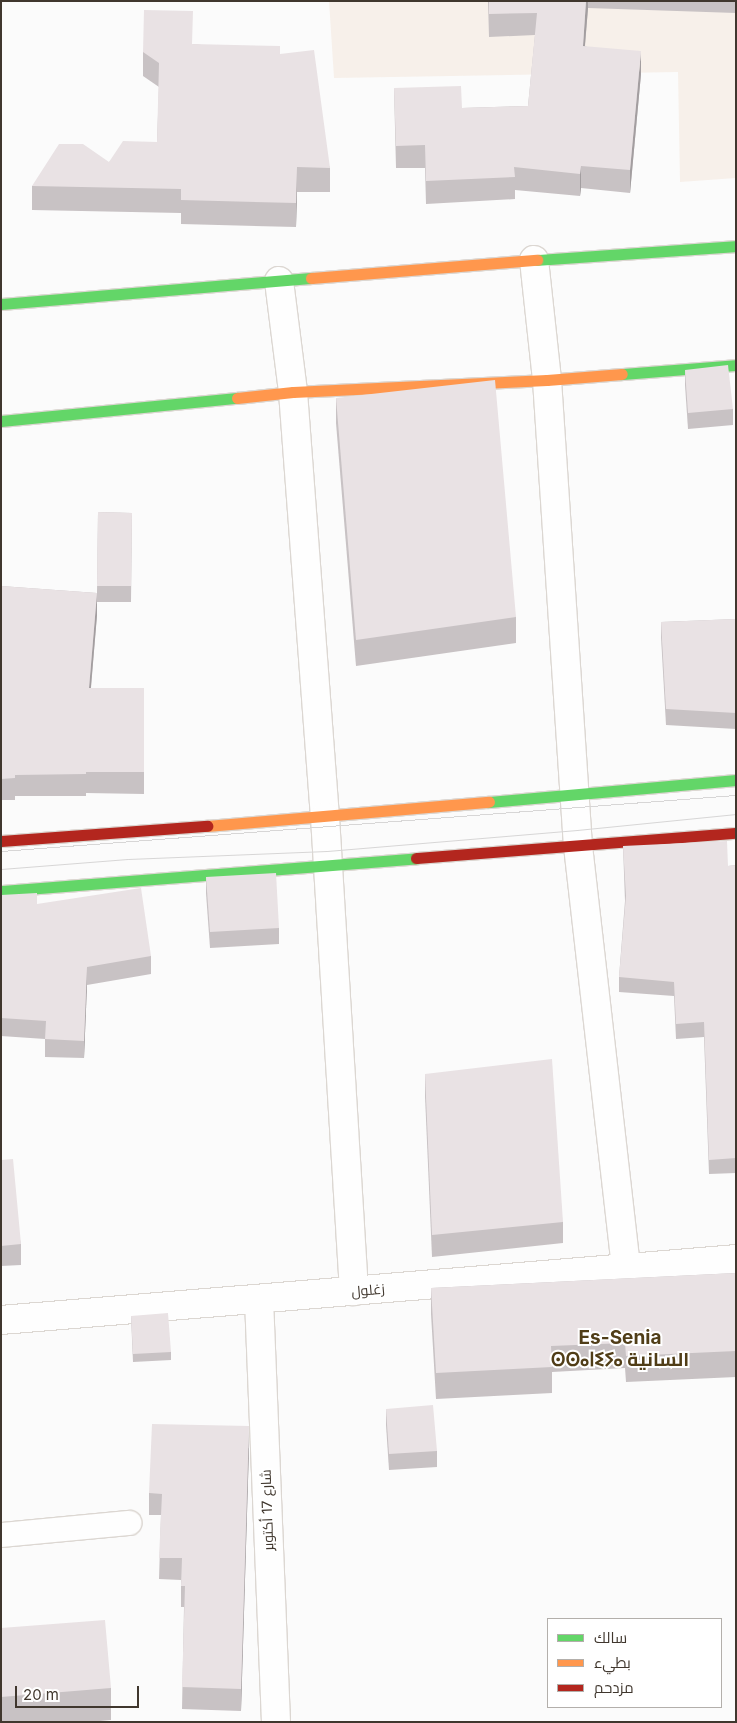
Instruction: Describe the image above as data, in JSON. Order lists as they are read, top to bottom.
{
  "streets": {
    "street": ["زغلول", "شارع 17 أكتوبر"]
  },
  "crossings": [
    ["زغلول", "شارع 17 أكتوبر"]
  ],
  "districts": ["Es-Senia ⵙⵙⴰⵏⵉⵢⴰ السانية"],
  "legend": ["سالك", "بطيء", "مزدحم"],
  "scale_bar": "20 m"
}
